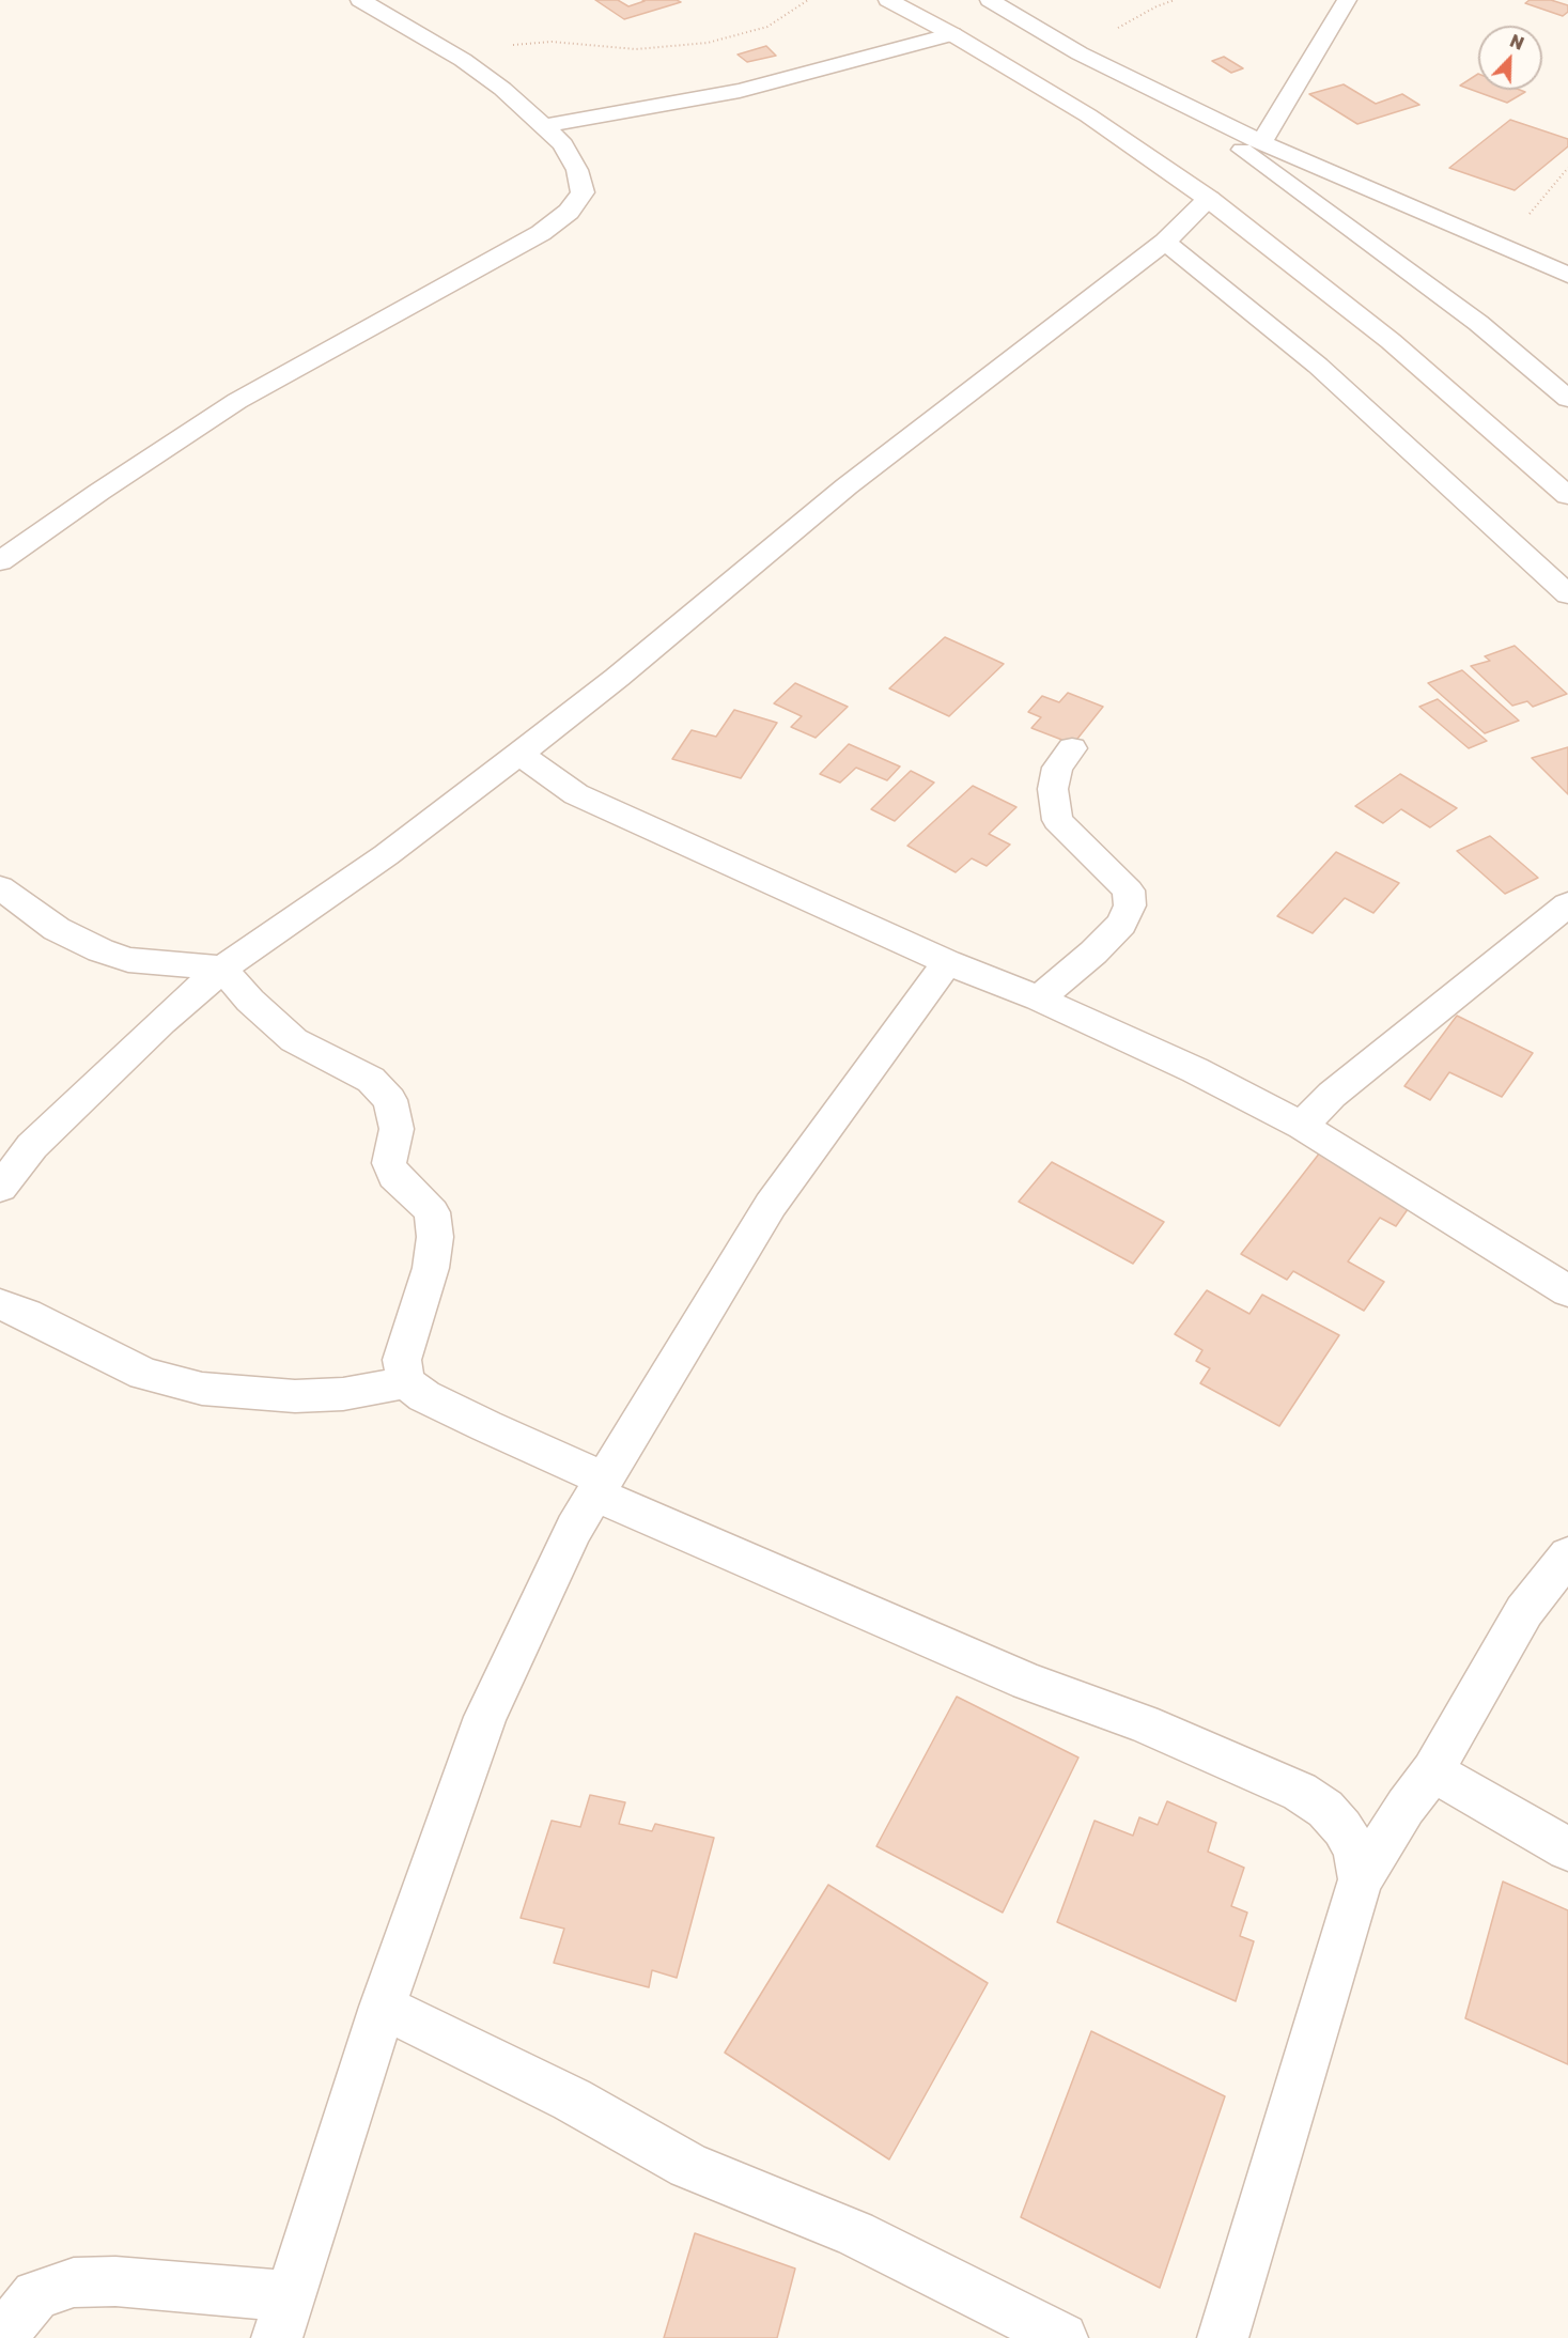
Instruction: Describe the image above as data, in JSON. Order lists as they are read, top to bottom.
{
  "north": "top right"
}
